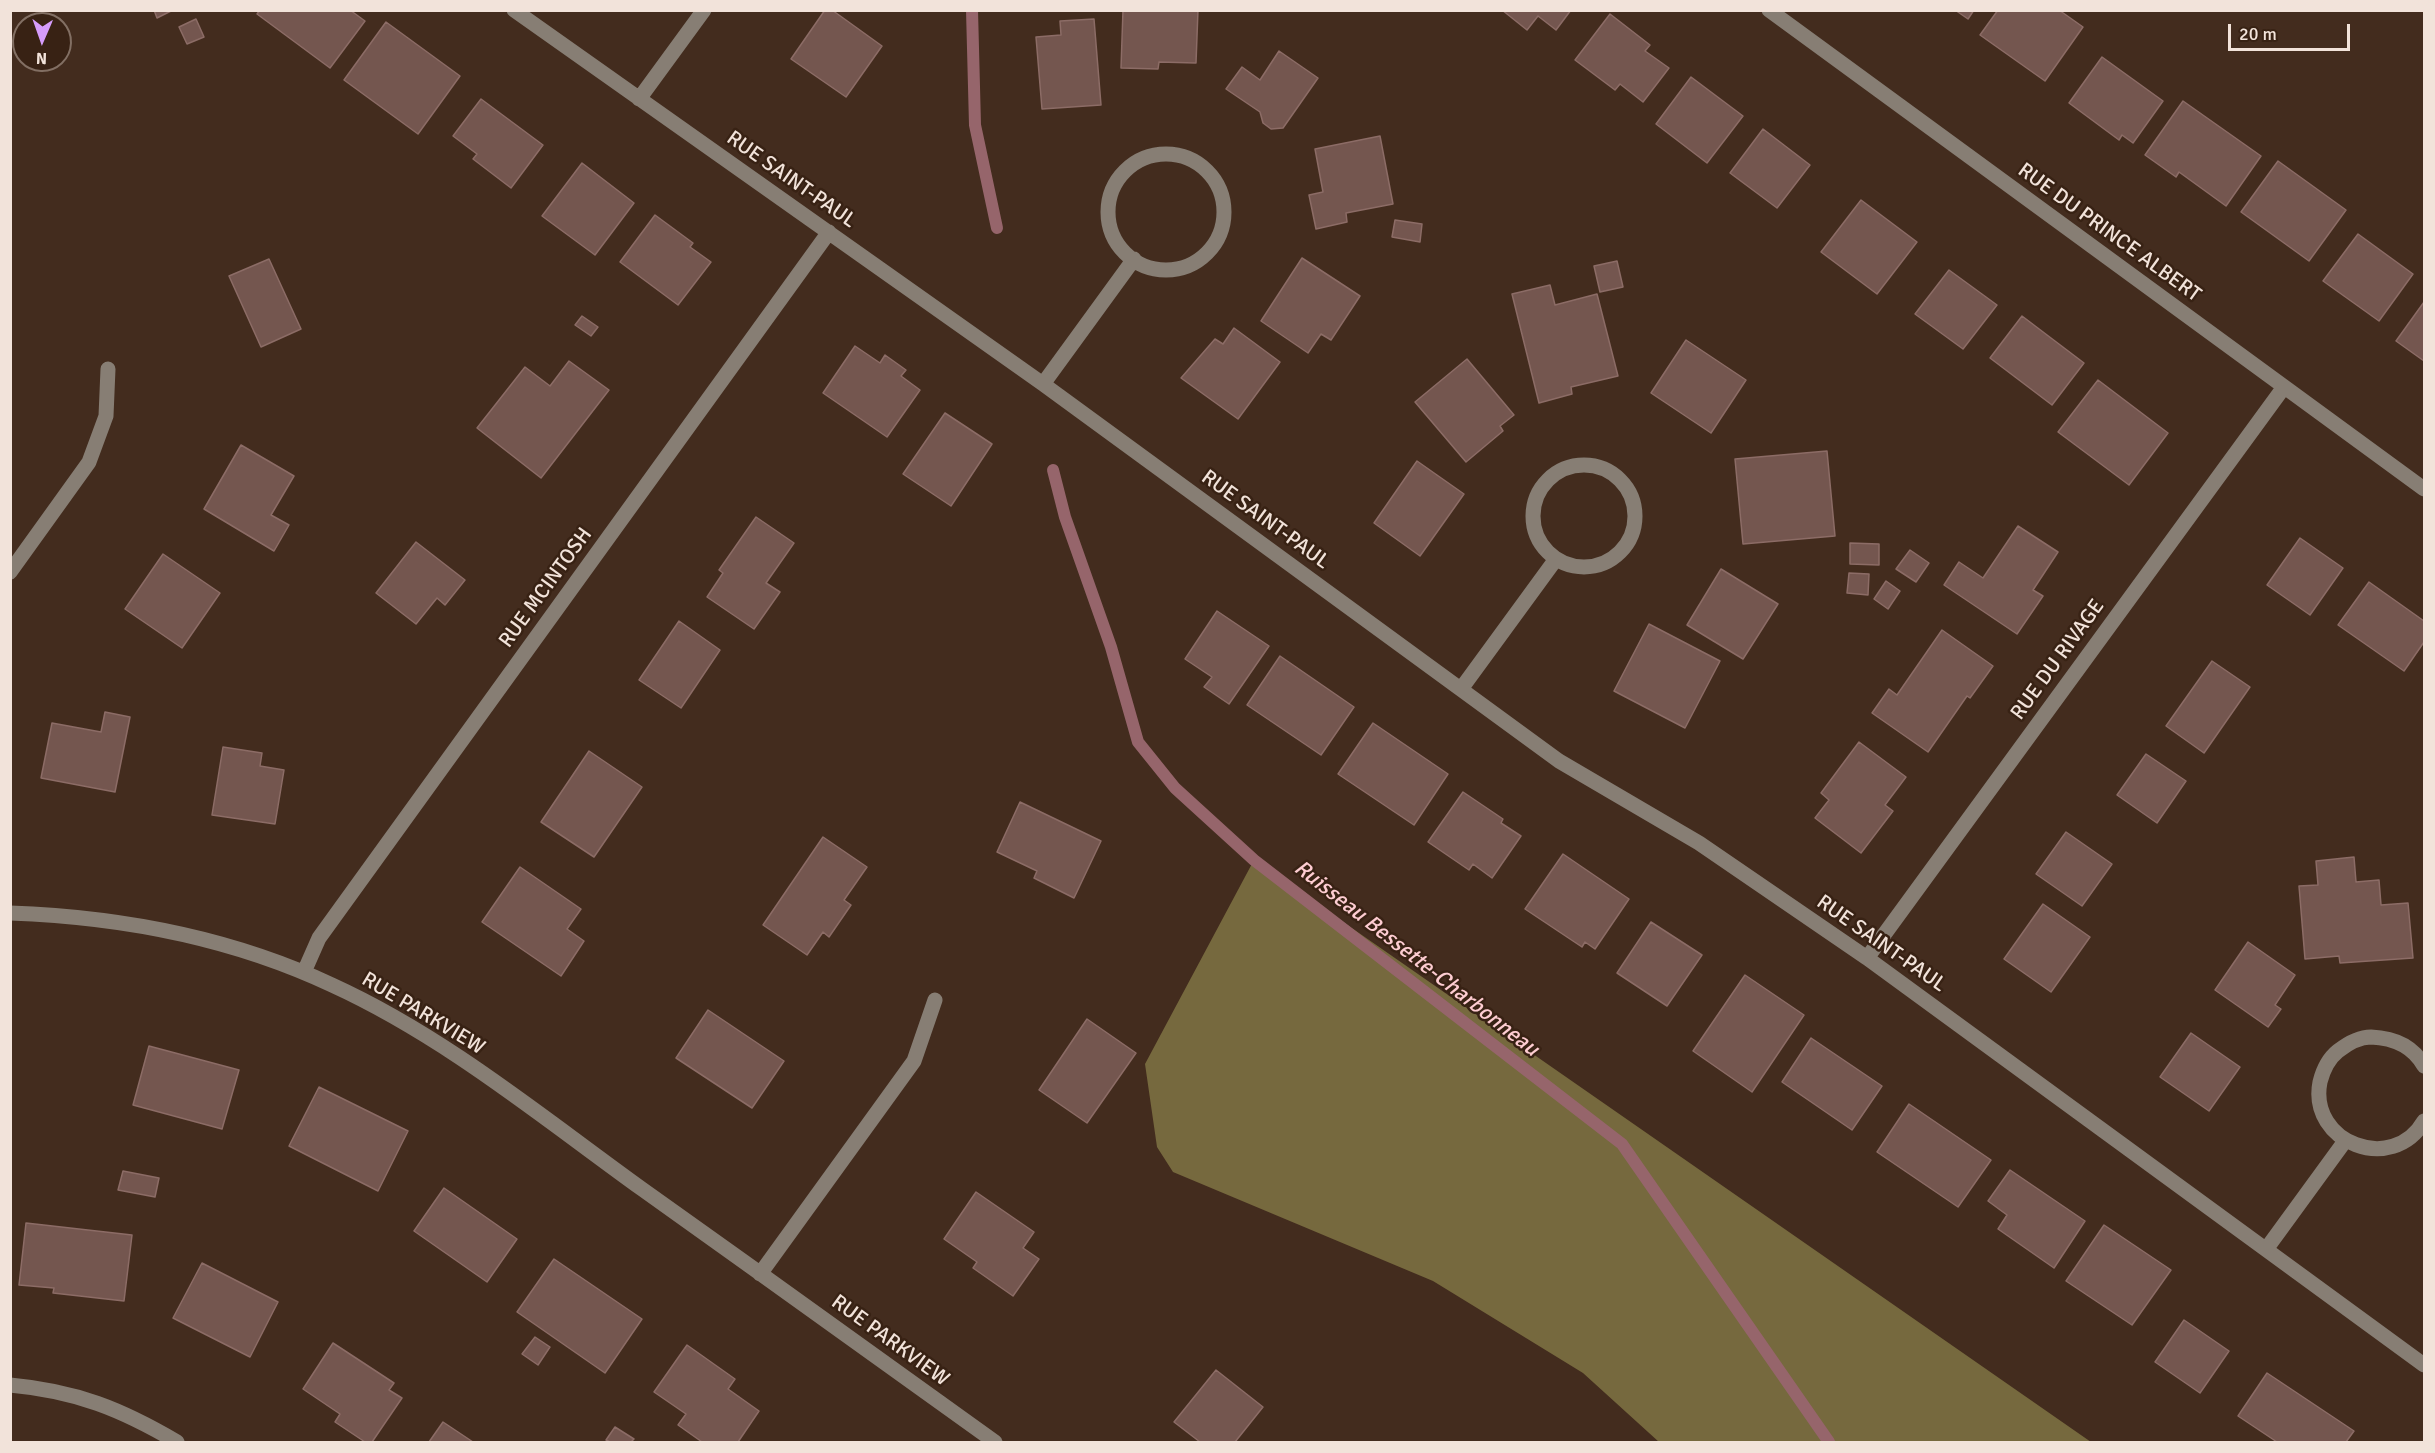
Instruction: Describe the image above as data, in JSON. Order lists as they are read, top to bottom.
{
  "streets": {
    "street": [
      "RUE SAINT-PAUL",
      "RUE DU PRINCE ALBERT",
      "RUE MCINTOSH",
      "RUE DU RIVAGE",
      "RUE PARKVIEW"
    ]
  },
  "crossings": [
    ["RUE SAINT-PAUL", "RUE MCINTOSH"],
    ["RUE SAINT-PAUL", "RUE DU RIVAGE"],
    ["RUE DU PRINCE ALBERT", "RUE DU RIVAGE"],
    ["RUE MCINTOSH", "RUE PARKVIEW"]
  ],
  "water": ["Ruisseau Bessette-Charbonneau"],
  "scale_bar": "20 m",
  "north": "bottom"
}
